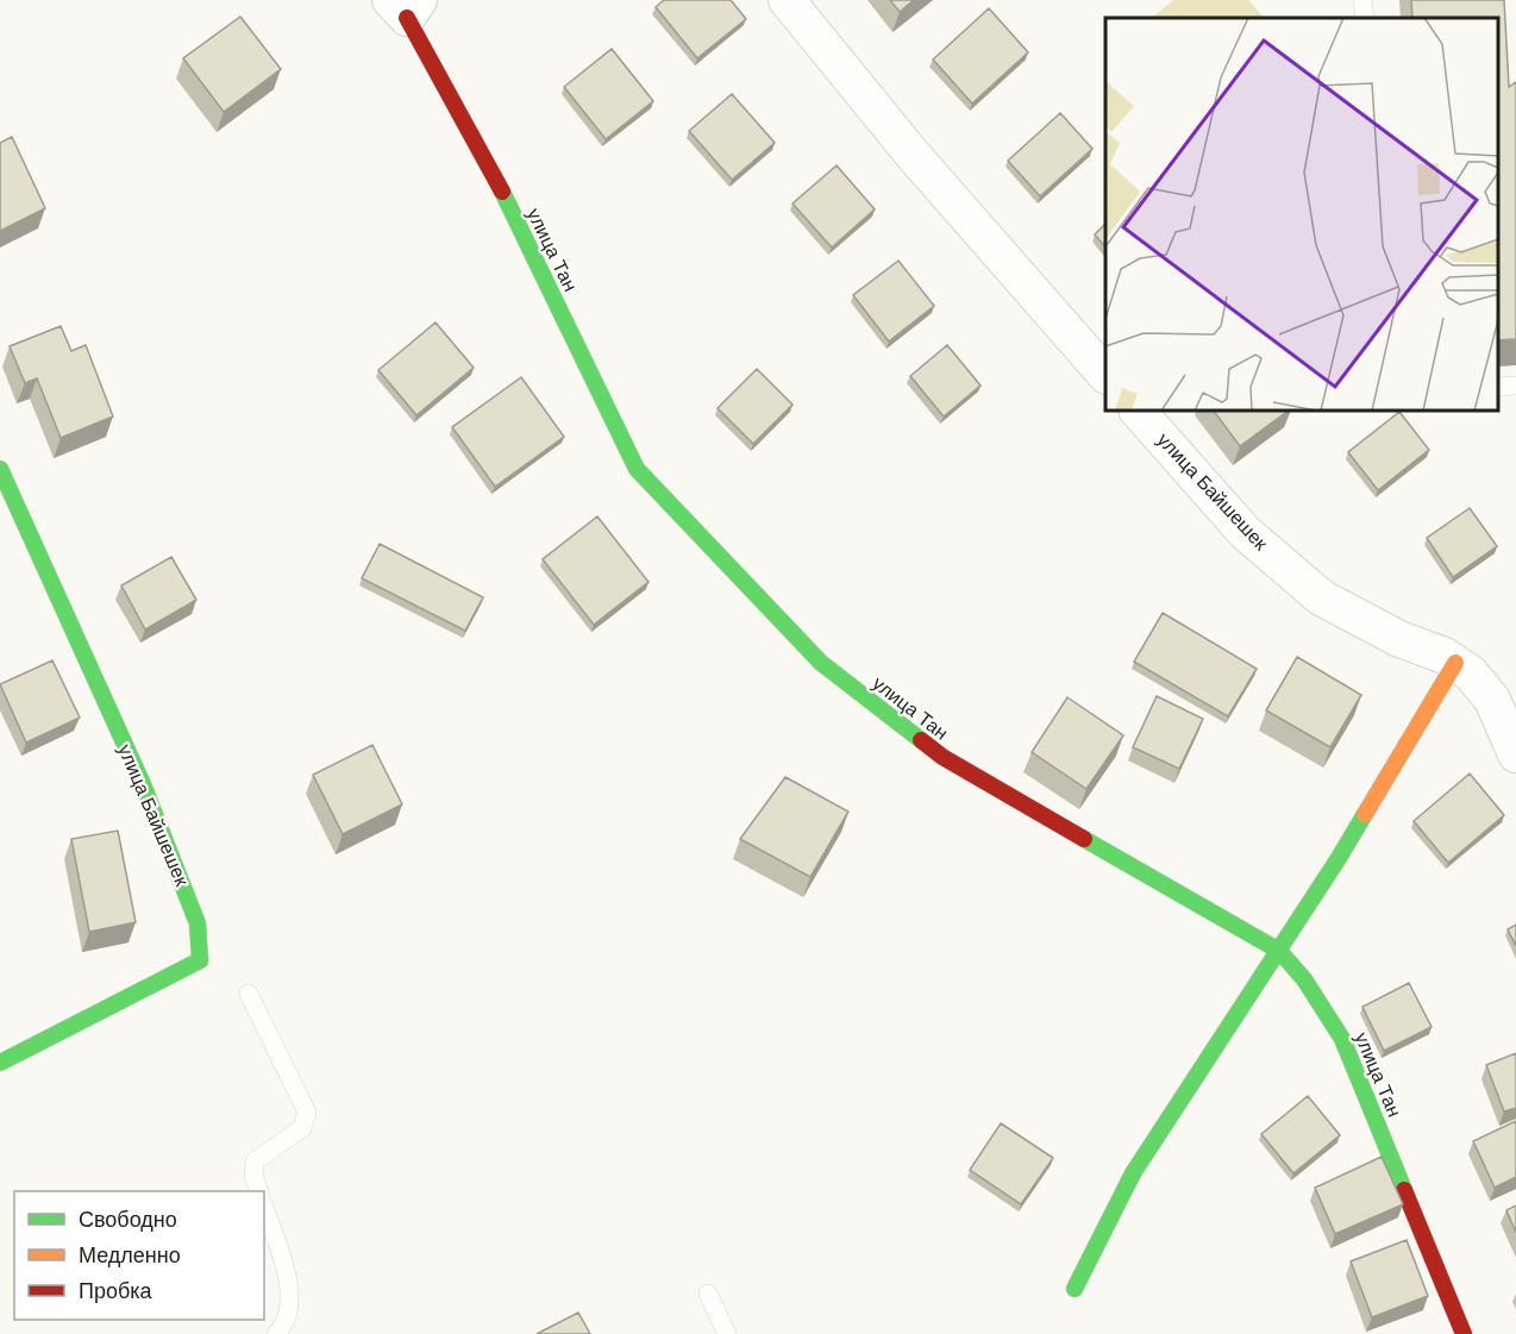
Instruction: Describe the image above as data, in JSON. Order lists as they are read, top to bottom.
{
  "streets": {
    "street": ["улица Тан", "улица Байшешек"]
  },
  "legend": ["Свободно", "Медленно", "Пробка"]
}
